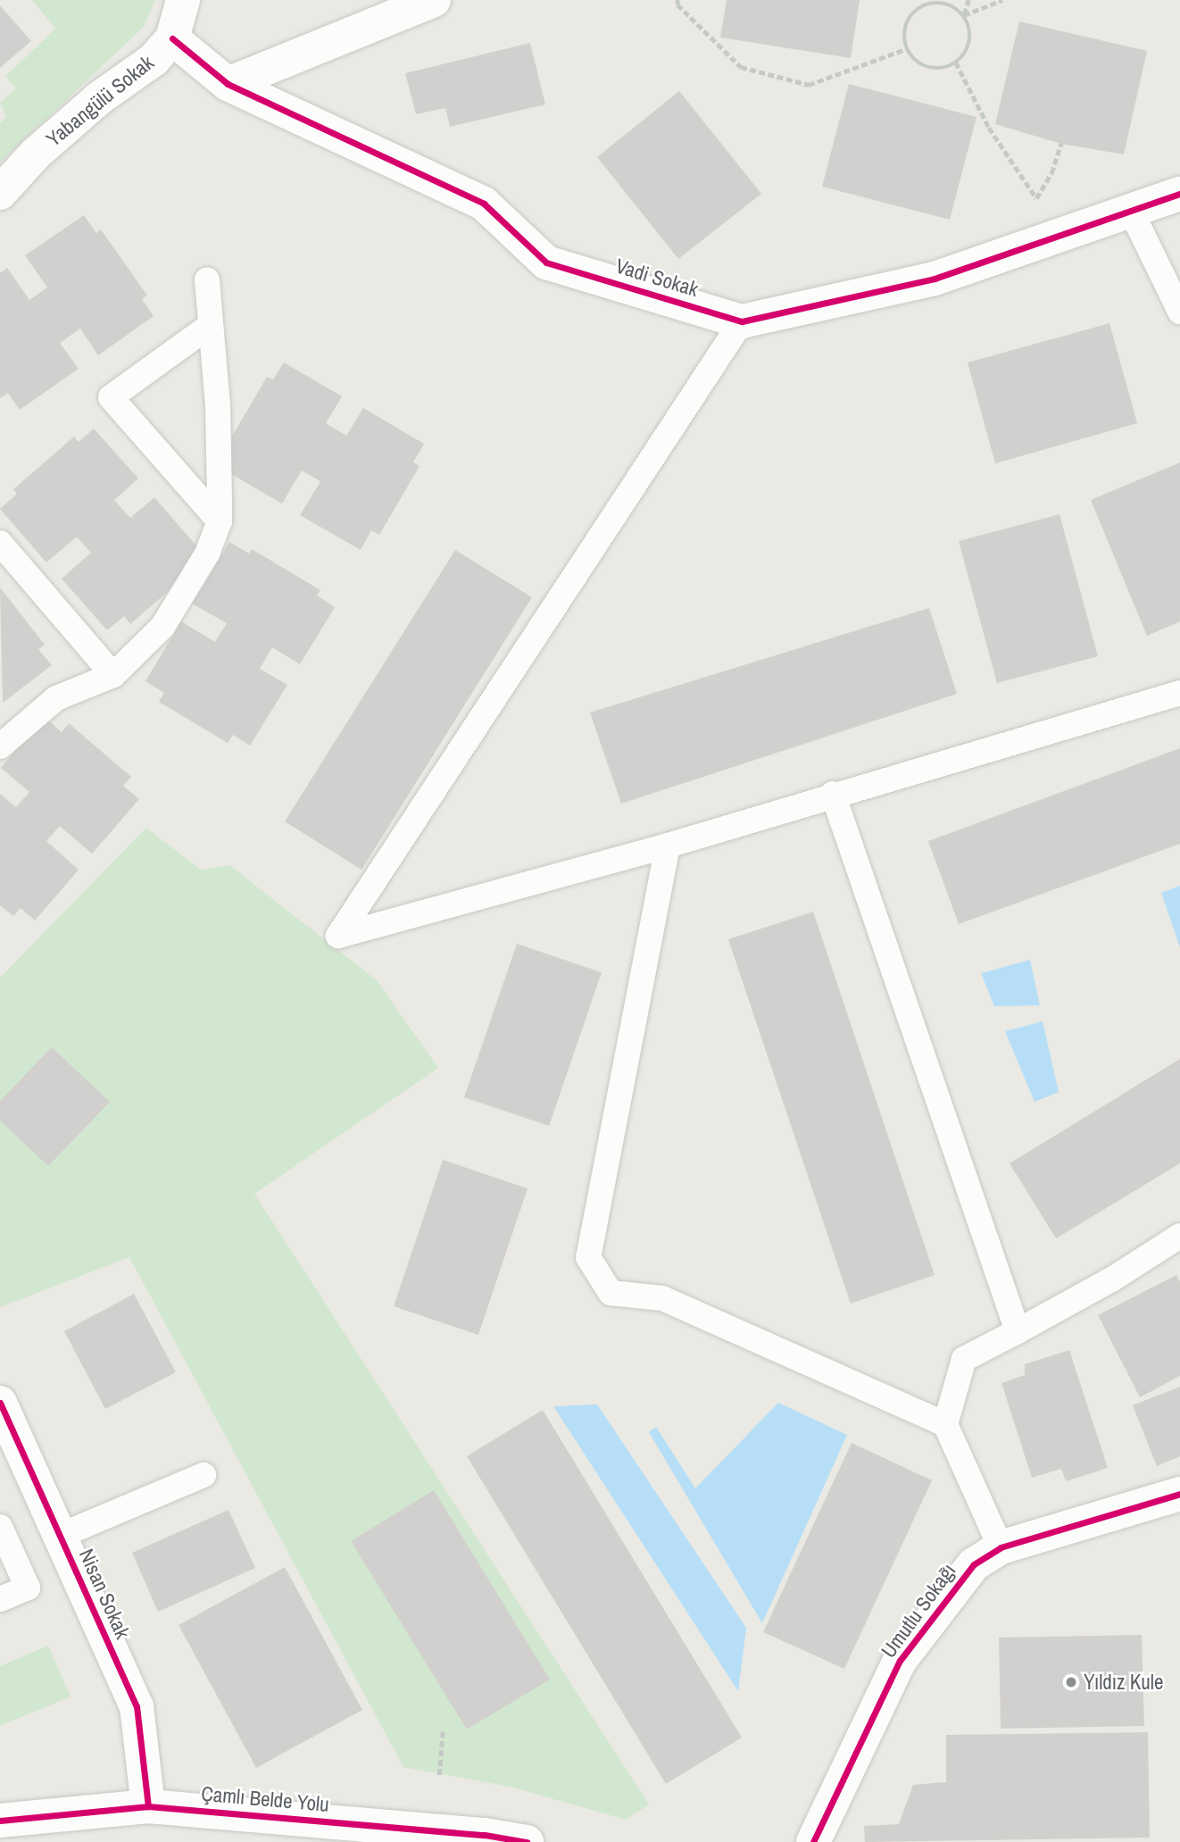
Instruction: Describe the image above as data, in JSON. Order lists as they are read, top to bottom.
{
  "streets": {
    "street": [
      "Yabangülü Sokak",
      "Vadi Sokak",
      "Nisan Sokak",
      "Umutlu Sokağı",
      "Çamlı Belde Yolu"
    ]
  },
  "crossings": [
    ["Yabangülü Sokak", "Vadi Sokak"],
    ["Nisan Sokak", "Çamlı Belde Yolu"]
  ],
  "places": ["Yıldız Kule"]
}
